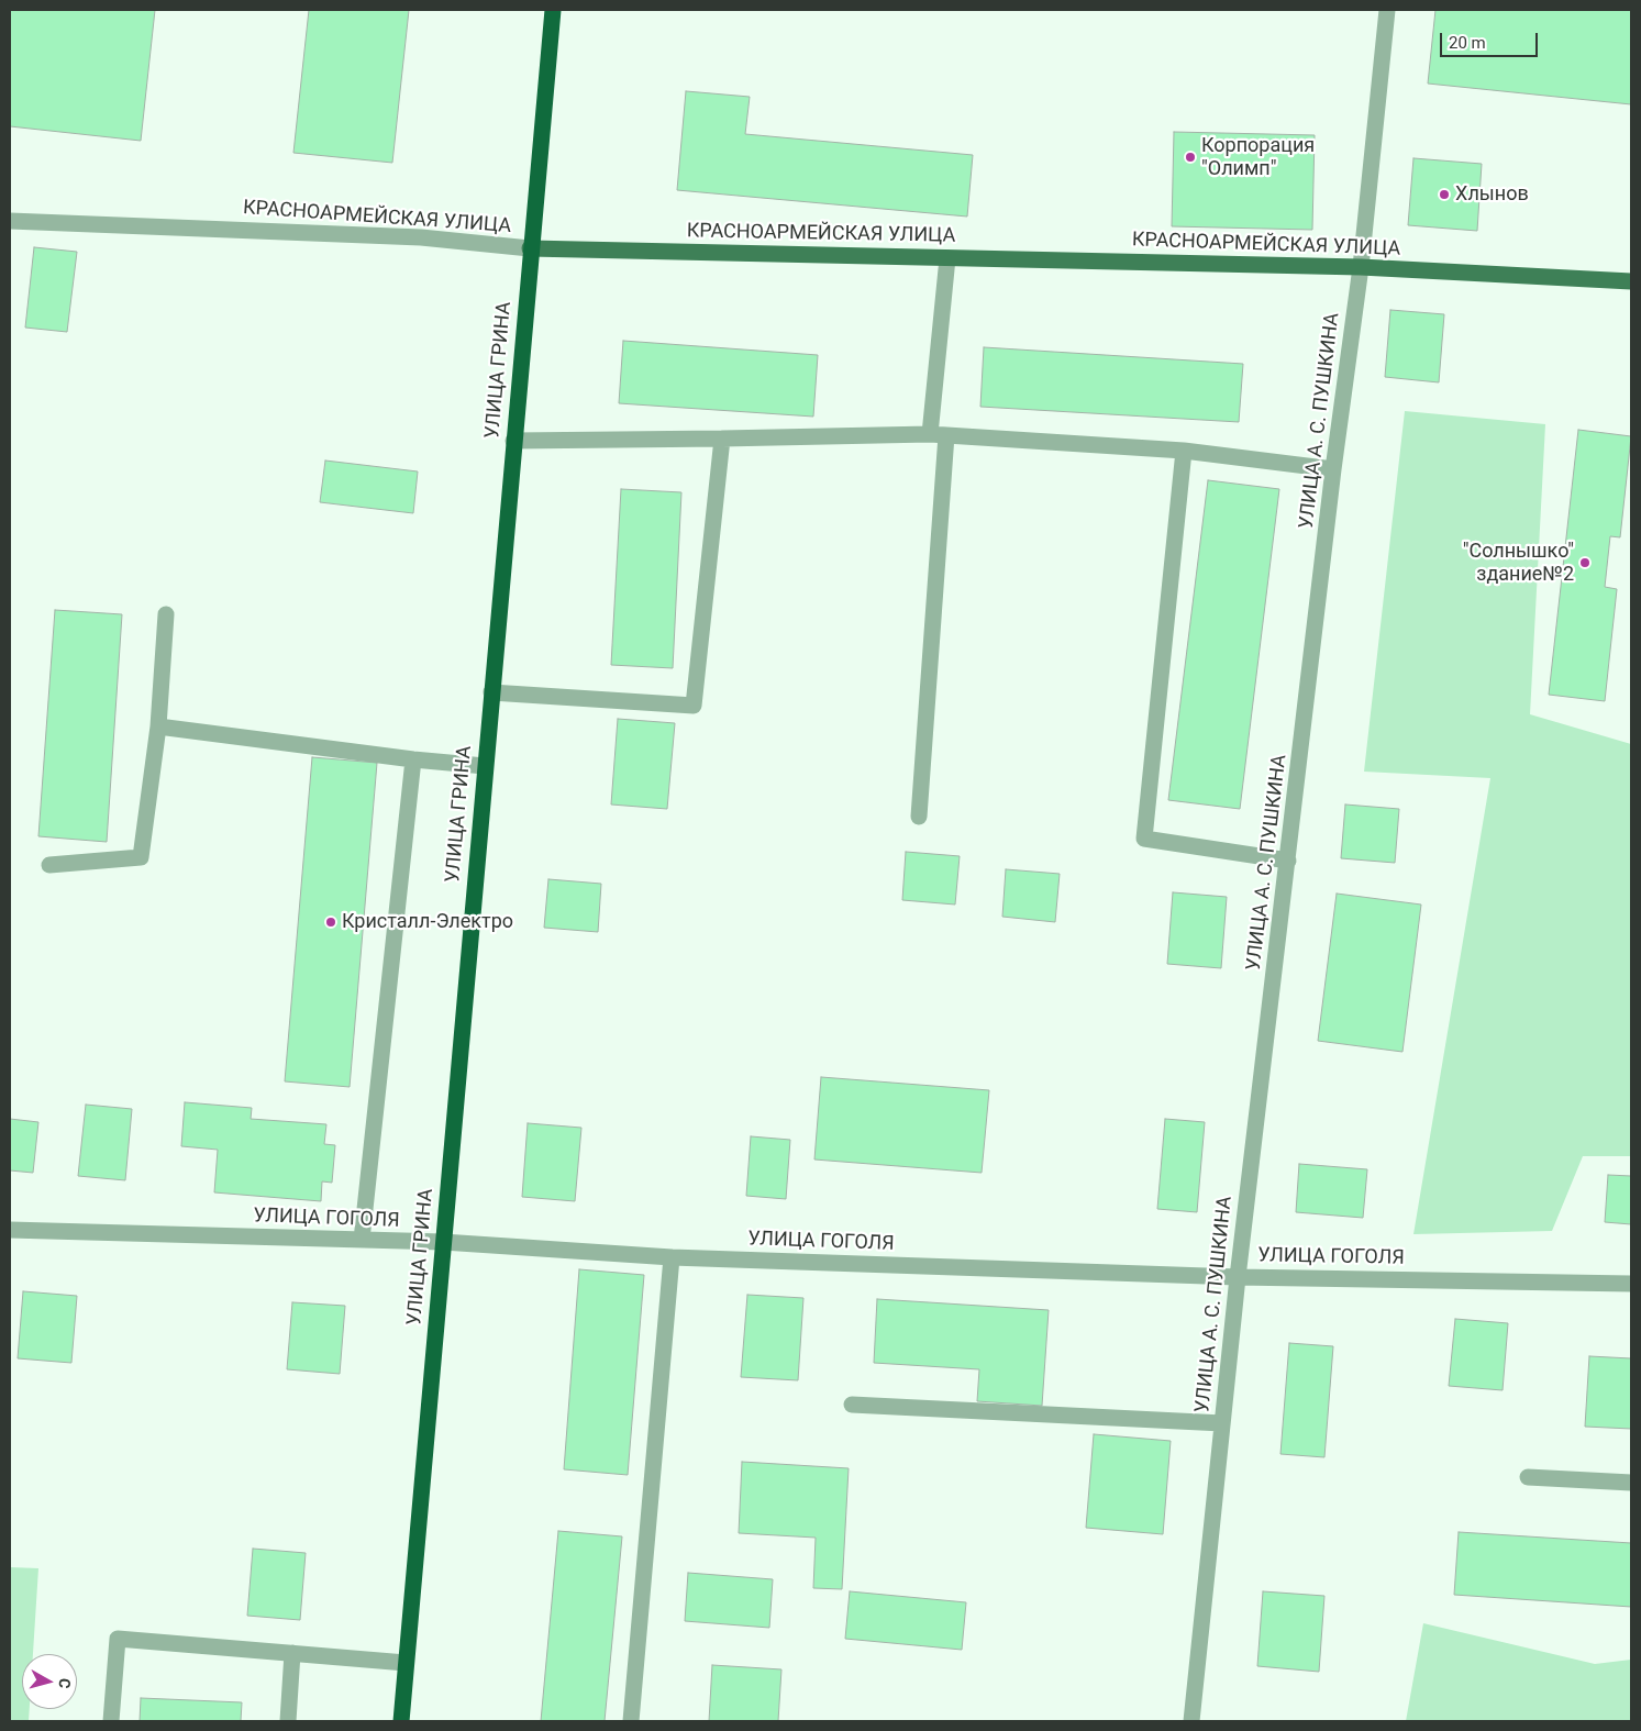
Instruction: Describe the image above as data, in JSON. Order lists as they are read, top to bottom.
{
  "streets": {
    "highway": ["УЛИЦА ГРИНА"],
    "main road": ["КРАСНОАРМЕЙСКАЯ УЛИЦА"],
    "street": ["УЛИЦА А. С. ПУШКИНА", "УЛИЦА ГОГОЛЯ"]
  },
  "crossings": [
    ["КРАСНОАРМЕЙСКАЯ УЛИЦА", "УЛИЦА ГРИНА"],
    ["КРАСНОАРМЕЙСКАЯ УЛИЦА", "УЛИЦА А. С. ПУШКИНА"],
    ["УЛИЦА ГРИНА", "УЛИЦА ГОГОЛЯ"],
    ["УЛИЦА А. С. ПУШКИНА", "УЛИЦА ГОГОЛЯ"]
  ],
  "places": [
    "Корпорация \"Олимп\"",
    "Хлынов",
    "\"Солнышко\" здание№2",
    "Кристалл-Электро"
  ],
  "scale_bar": "20 m",
  "north": "right"
}
